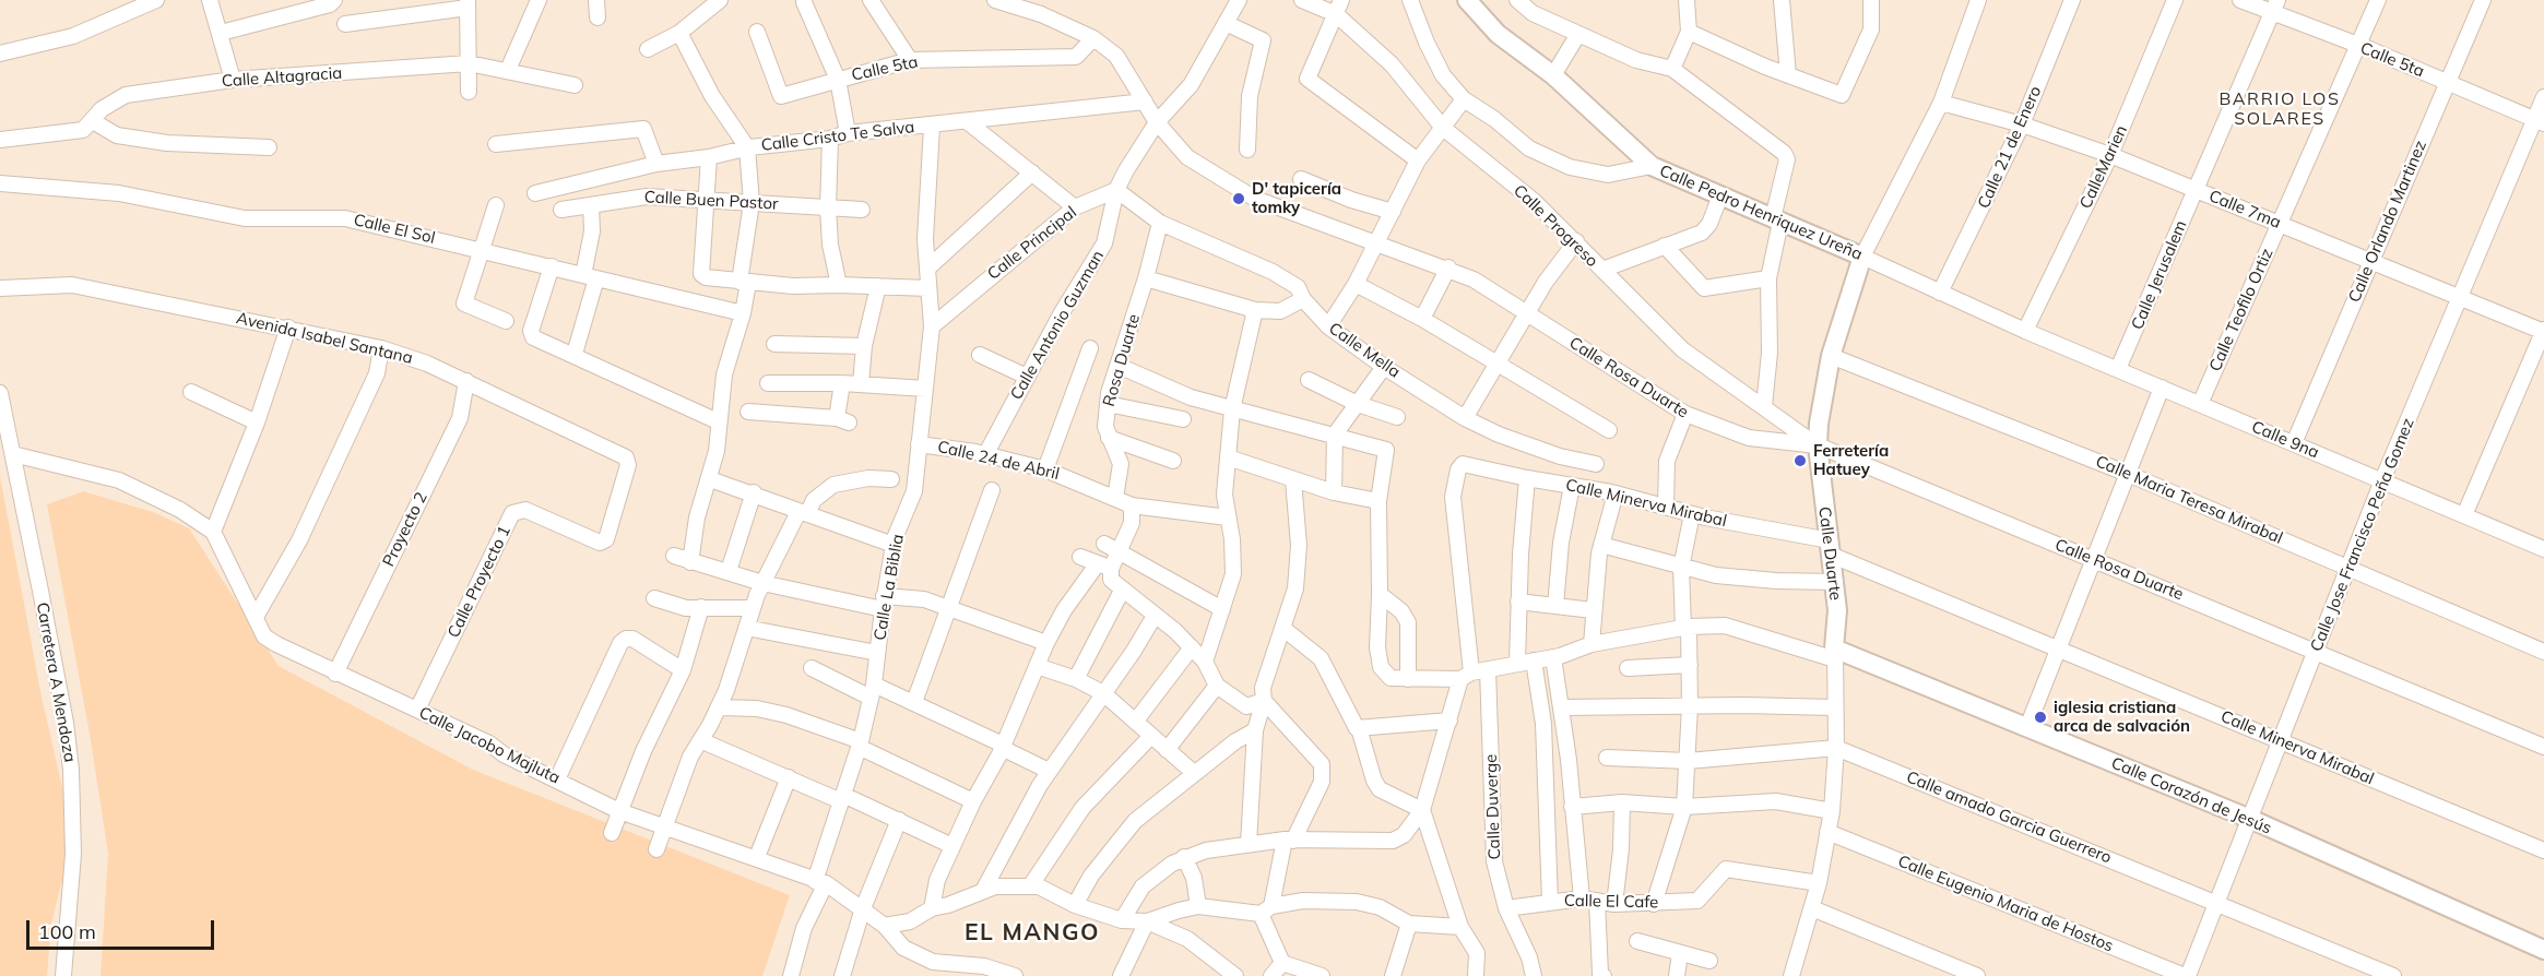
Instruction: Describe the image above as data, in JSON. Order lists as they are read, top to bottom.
{
  "streets": {
    "street": [
      "Calle 5ta",
      "Calle Altagracia",
      "Calle Cristo Te Salva",
      "Calle 21 de Enero",
      "CalleMarien",
      "Calle Buen Pastor",
      "Calle 7ma",
      "Calle Pedro Henriquez Ureña",
      "Calle Orlando Martinez",
      "Calle Progreso",
      "Calle El Sol",
      "Calle Principal",
      "Calle Jerusalem",
      "Calle Teofilo Ortiz",
      "Calle Antonio Guzman",
      "Avenida Isabel Santana",
      "Calle Mella",
      "Rosa Duarte",
      "Calle Rosa Duarte",
      "Calle 9na",
      "Calle 24 de Abril",
      "Calle Maria Teresa Mirabal",
      "Calle Minerva Mirabal",
      "Proyecto 2",
      "Calle Jose Francisco Peña Gomez",
      "Calle Duarte",
      "Calle Proyecto 1",
      "Calle La Biblia",
      "Carretera A Mendoza",
      "Calle Jacobo Majluta",
      "Calle Corazón de Jesús",
      "Calle Duverge",
      "Calle amado Garcia Guerrero",
      "Calle El Cafe",
      "Calle Eugenio Maria de Hostos"
    ]
  },
  "crossings": [
    ["Calle 5ta", "Calle Orlando Martinez"],
    ["Calle 5ta", "Calle Jerusalem"],
    ["Calle 5ta", "Calle Teofilo Ortiz"],
    ["Calle 5ta", "Calle Rosa Duarte"],
    ["Calle 5ta", "Calle Jose Francisco Peña Gomez"],
    ["Calle Cristo Te Salva", "Calle Rosa Duarte"],
    ["Calle Cristo Te Salva", "Calle La Biblia"],
    ["Calle 21 de Enero", "Calle 7ma"],
    ["Calle 21 de Enero", "Calle Pedro Henriquez Ureña"],
    ["CalleMarien", "Calle 7ma"],
    ["CalleMarien", "Calle Pedro Henriquez Ureña"],
    ["CalleMarien", "Calle 9na"],
    ["Calle 7ma", "Calle Orlando Martinez"],
    ["Calle 7ma", "Calle Jerusalem"],
    ["Calle 7ma", "Calle Teofilo Ortiz"],
    ["Calle 7ma", "Calle Jose Francisco Peña Gomez"],
    ["Calle 7ma", "Calle Duarte"],
    ["Calle Pedro Henriquez Ureña", "Calle 9na"],
    ["Calle Pedro Henriquez Ureña", "Calle Duarte"],
    ["Calle Orlando Martinez", "Calle 9na"],
    ["Calle Progreso", "Calle Rosa Duarte"],
    ["Calle Progreso", "Calle Duarte"],
    ["Calle Principal", "Calle Antonio Guzman"],
    ["Calle Principal", "Calle Mella"],
    ["Calle Principal", "Calle La Biblia"],
    ["Calle Jerusalem", "Calle 9na"],
    ["Calle Teofilo Ortiz", "Calle 9na"],
    ["Calle Antonio Guzman", "Calle Mella"],
    ["Calle Antonio Guzman", "Calle 24 de Abril"],
    ["Avenida Isabel Santana", "Proyecto 2"],
    ["Avenida Isabel Santana", "Calle Proyecto 1"],
    ["Calle Mella", "Rosa Duarte"],
    ["Rosa Duarte", "Calle 24 de Abril"],
    ["Calle Rosa Duarte", "Calle Jose Francisco Peña Gomez"],
    ["Calle Rosa Duarte", "Calle Duarte"],
    ["Calle 9na", "Calle Jose Francisco Peña Gomez"],
    ["Calle 24 de Abril", "Calle La Biblia"],
    ["Calle Maria Teresa Mirabal", "Calle Jose Francisco Peña Gomez"],
    ["Calle Maria Teresa Mirabal", "Calle Duarte"],
    ["Calle Minerva Mirabal", "Calle Jose Francisco Peña Gomez"],
    ["Calle Minerva Mirabal", "Calle Duarte"],
    ["Proyecto 2", "Calle Jacobo Majluta"],
    ["Calle Jose Francisco Peña Gomez", "Calle Corazón de Jesús"],
    ["Calle Jose Francisco Peña Gomez", "Calle amado Garcia Guerrero"],
    ["Calle Jose Francisco Peña Gomez", "Calle Eugenio Maria de Hostos"],
    ["Calle Duarte", "Calle Corazón de Jesús"],
    ["Calle Duarte", "Calle amado Garcia Guerrero"],
    ["Calle Duarte", "Calle El Cafe"],
    ["Calle Duarte", "Calle Eugenio Maria de Hostos"],
    ["Calle Proyecto 1", "Calle Jacobo Majluta"],
    ["Calle La Biblia", "Calle Jacobo Majluta"],
    ["Calle Duverge", "Calle El Cafe"]
  ],
  "districts": ["BARRIO LOS SOLARES", "EL MANGO"],
  "places": ["D' tapicería tomky", "Ferretería Hatuey", "iglesia cristiana arca de salvación"],
  "scale_bar": "100 m"
}
